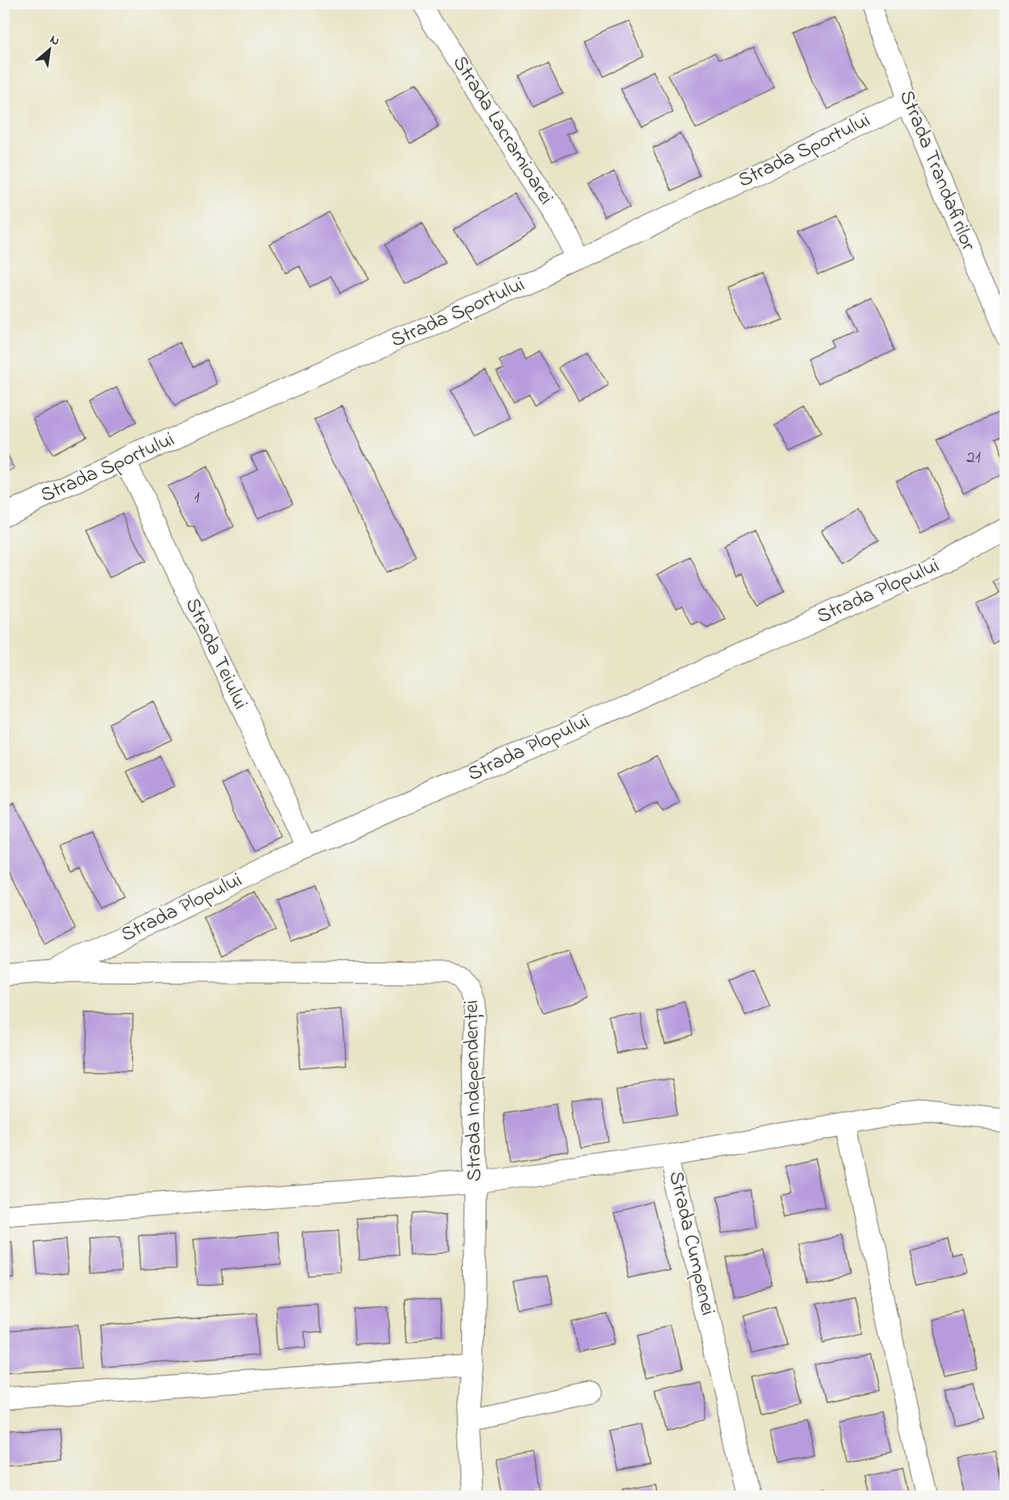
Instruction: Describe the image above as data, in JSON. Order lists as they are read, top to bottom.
{
  "streets": {
    "street": [
      "Strada Lacramioarei",
      "Strada Sportului",
      "Strada Trandafirilor",
      "Strada Plopului",
      "Strada Teiului",
      "Strada Independenței",
      "Strada Cumpenei"
    ]
  },
  "crossings": [
    ["Strada Lacramioarei", "Strada Sportului"],
    ["Strada Sportului", "Strada Trandafirilor"],
    ["Strada Sportului", "Strada Teiului"],
    ["Strada Plopului", "Strada Teiului"],
    ["Strada Plopului", "Strada Independenței"],
    ["Strada Independenței", "Strada Cumpenei"]
  ],
  "house_numbers": ["21", "1"],
  "north": "top right"
}
